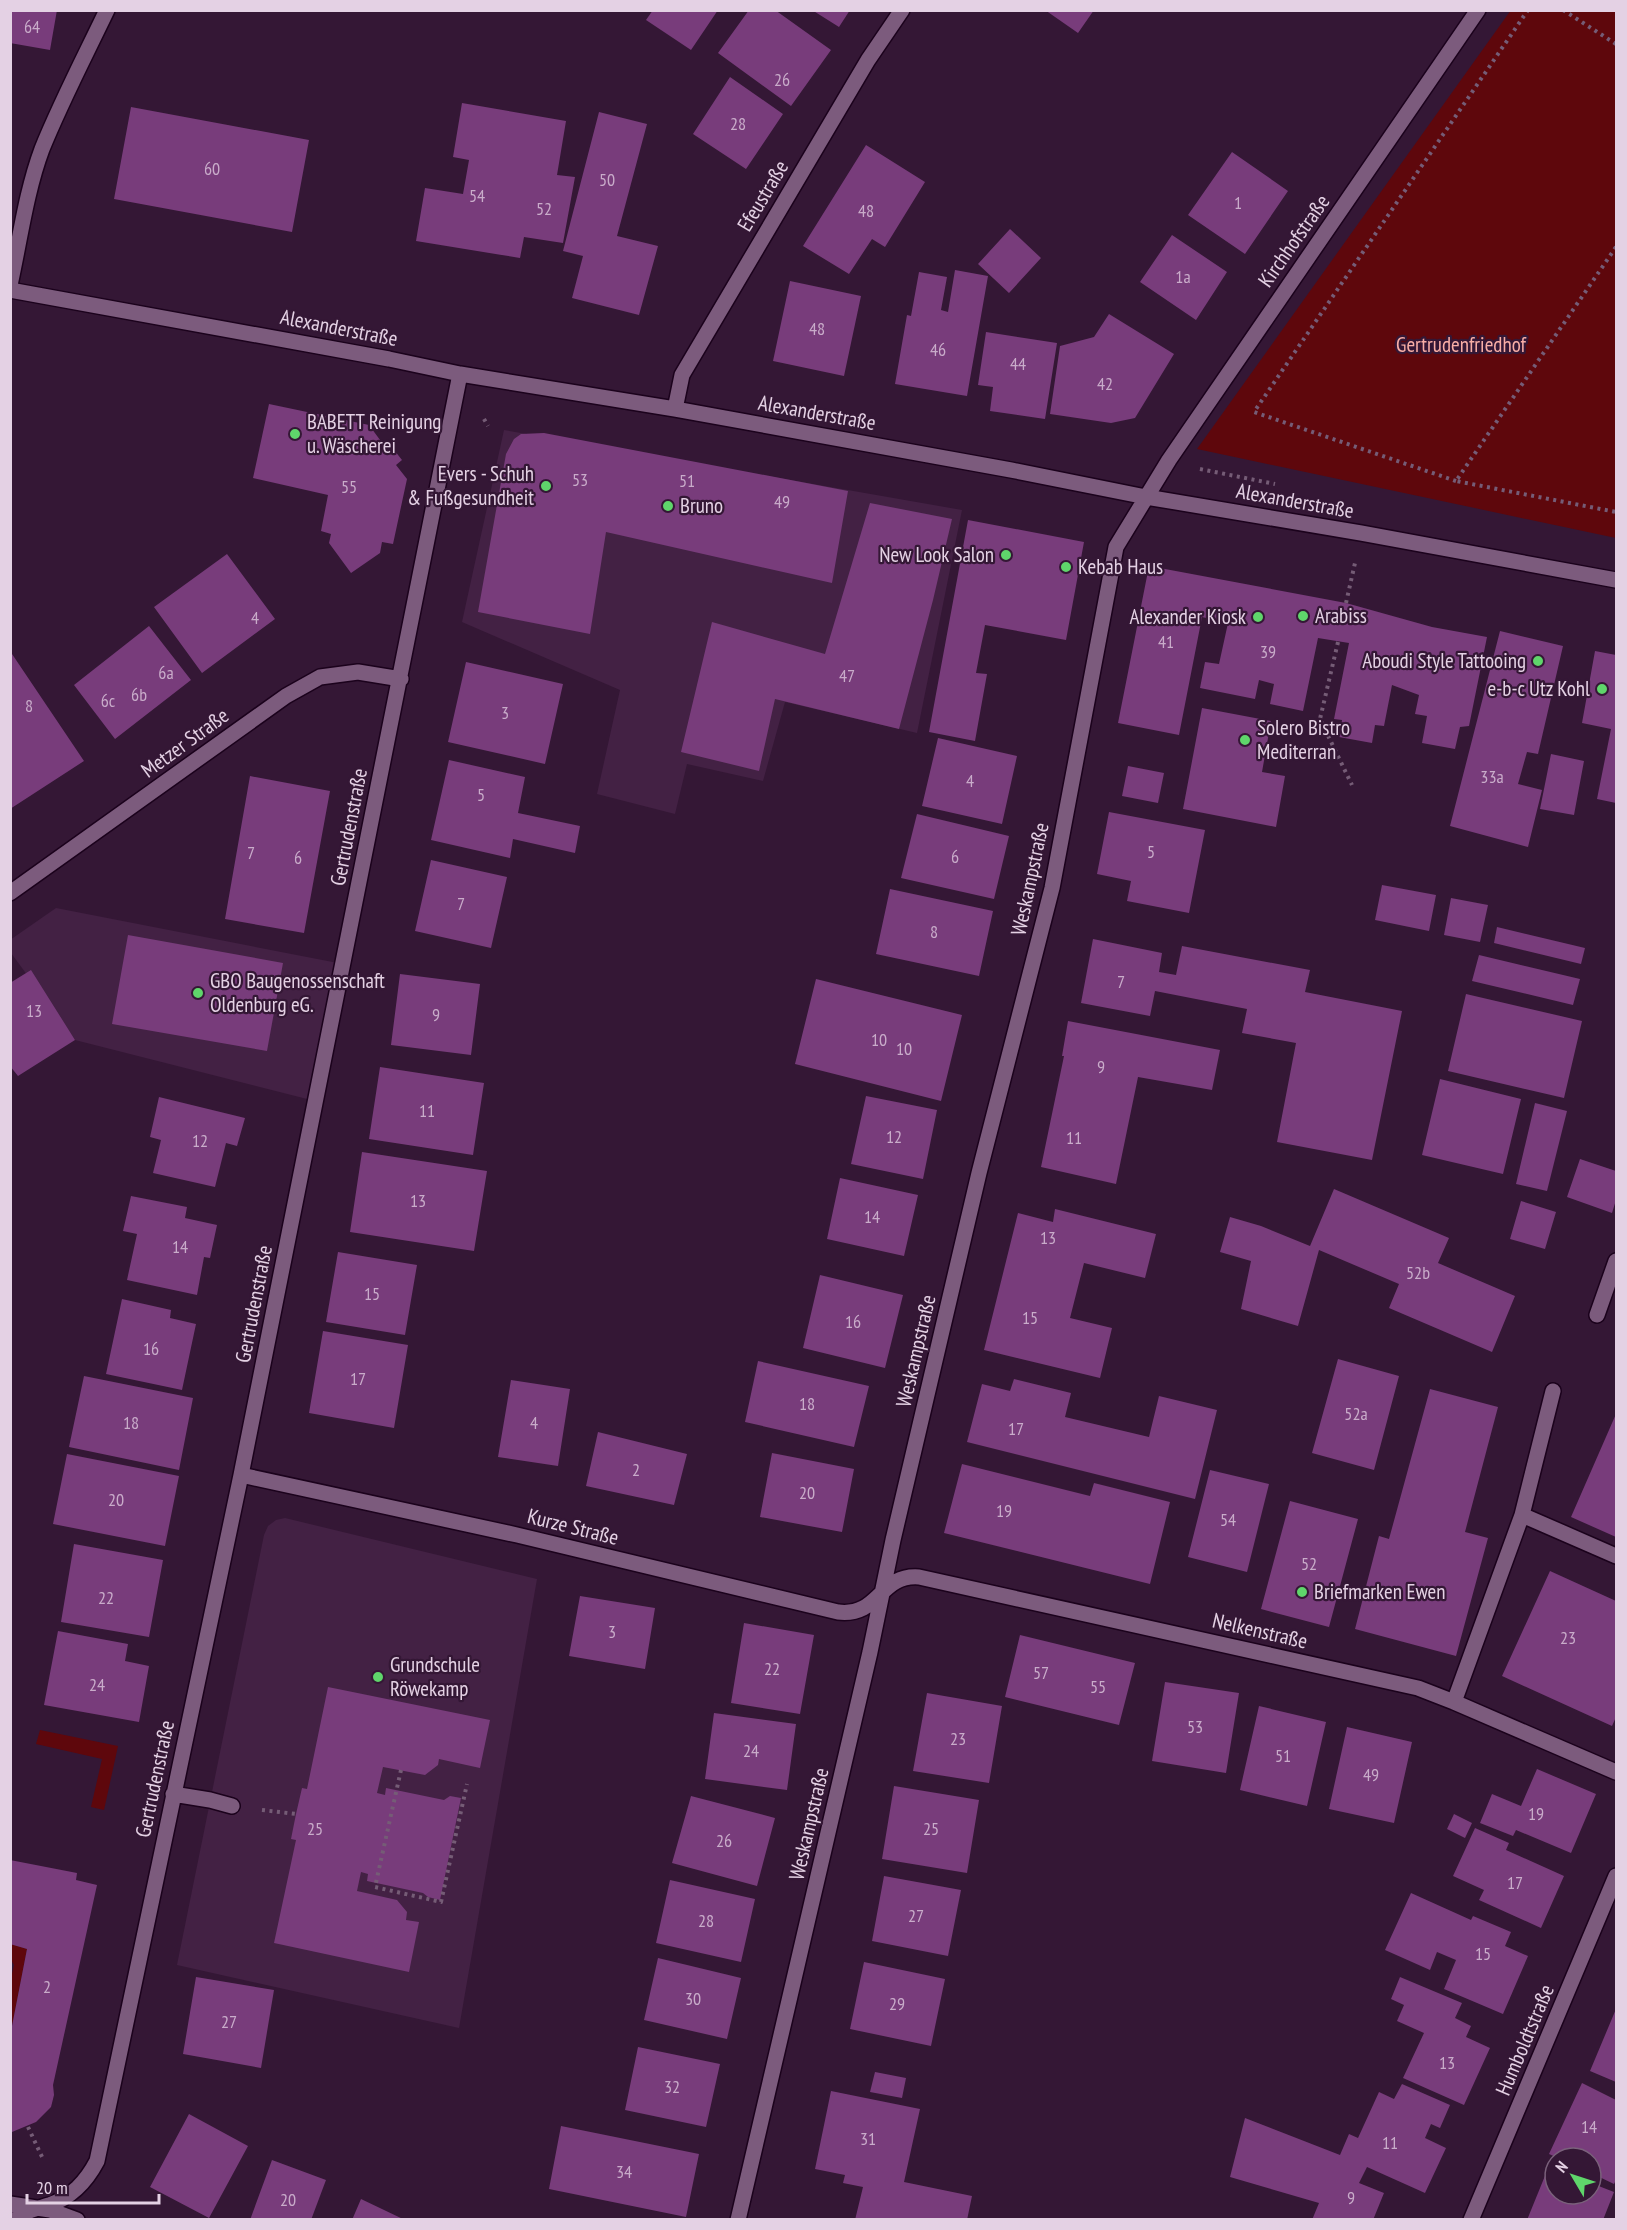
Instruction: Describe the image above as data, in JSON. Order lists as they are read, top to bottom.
{
  "streets": {
    "street": [
      "Efeustraße",
      "Kirchhofstraße",
      "Alexanderstraße",
      "Metzer Straße",
      "Gertrudenstraße",
      "Weskampstraße",
      "Kurze Straße",
      "Nelkenstraße",
      "Humboldtstraße"
    ]
  },
  "crossings": [
    ["Efeustraße", "Alexanderstraße"],
    ["Kirchhofstraße", "Alexanderstraße"],
    ["Kirchhofstraße", "Weskampstraße"],
    ["Alexanderstraße", "Gertrudenstraße"],
    ["Alexanderstraße", "Weskampstraße"],
    ["Metzer Straße", "Gertrudenstraße"],
    ["Gertrudenstraße", "Kurze Straße"],
    ["Weskampstraße", "Kurze Straße"],
    ["Weskampstraße", "Nelkenstraße"],
    ["Kurze Straße", "Nelkenstraße"]
  ],
  "parks": ["Gertrudenfriedhof"],
  "places": [
    "BABETT Reinigung u. Wäscherei",
    "Evers - Schuh & Fußgesundheit",
    "Bruno",
    "New Look Salon",
    "Kebab Haus",
    "Arabiss",
    "Alexander Kiosk",
    "Aboudi Style Tattooing",
    "e-b-c Utz Kohl",
    "Solero Bistro Mediterran",
    "GBO Baugenossenschaft Oldenburg eG.",
    "Briefmarken Ewen",
    "Grundschule Röwekamp"
  ],
  "house_numbers": [
    "64",
    "26",
    "28",
    "60",
    "50",
    "54",
    "1",
    "52",
    "48",
    "1a",
    "48",
    "46",
    "44",
    "42",
    "53",
    "51",
    "55",
    "49",
    "4",
    "41",
    "39",
    "6a",
    "47",
    "6b",
    "6c",
    "8",
    "3",
    "33a",
    "4",
    "5",
    "5",
    "7",
    "6",
    "6",
    "7",
    "8",
    "7",
    "13",
    "9",
    "10",
    "10",
    "9",
    "11",
    "12",
    "11",
    "12",
    "13",
    "14",
    "13",
    "14",
    "52b",
    "15",
    "15",
    "16",
    "16",
    "17",
    "18",
    "52a",
    "18",
    "4",
    "17",
    "2",
    "20",
    "20",
    "19",
    "54",
    "52",
    "22",
    "3",
    "23",
    "22",
    "57",
    "24",
    "55",
    "53",
    "23",
    "24",
    "51",
    "49",
    "19",
    "25",
    "25",
    "26",
    "17",
    "27",
    "28",
    "15",
    "2",
    "30",
    "29",
    "27",
    "13",
    "32",
    "14",
    "31",
    "11",
    "34",
    "9",
    "20"
  ],
  "scale_bar": "20 m",
  "north": "top left"
}
